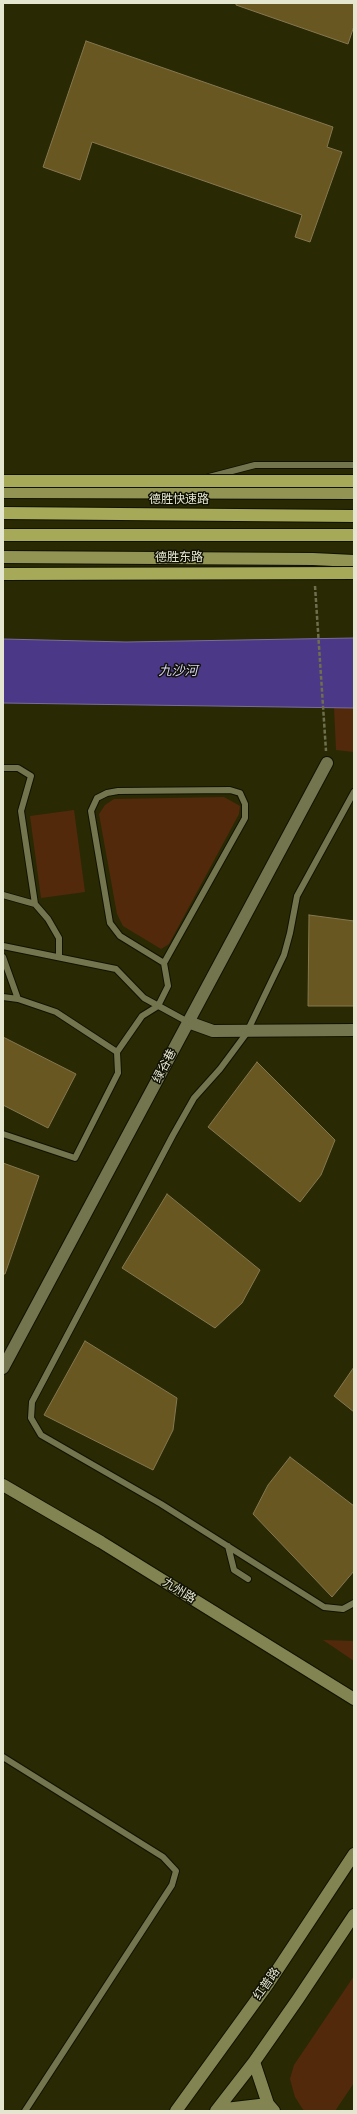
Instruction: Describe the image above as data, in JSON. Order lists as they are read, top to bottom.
{
  "streets": {
    "highway": ["德胜快速路"],
    "main road": ["德胜东路", "九州路", "红普路"],
    "street": ["绿谷巷"]
  },
  "water": ["九沙河"]
}
